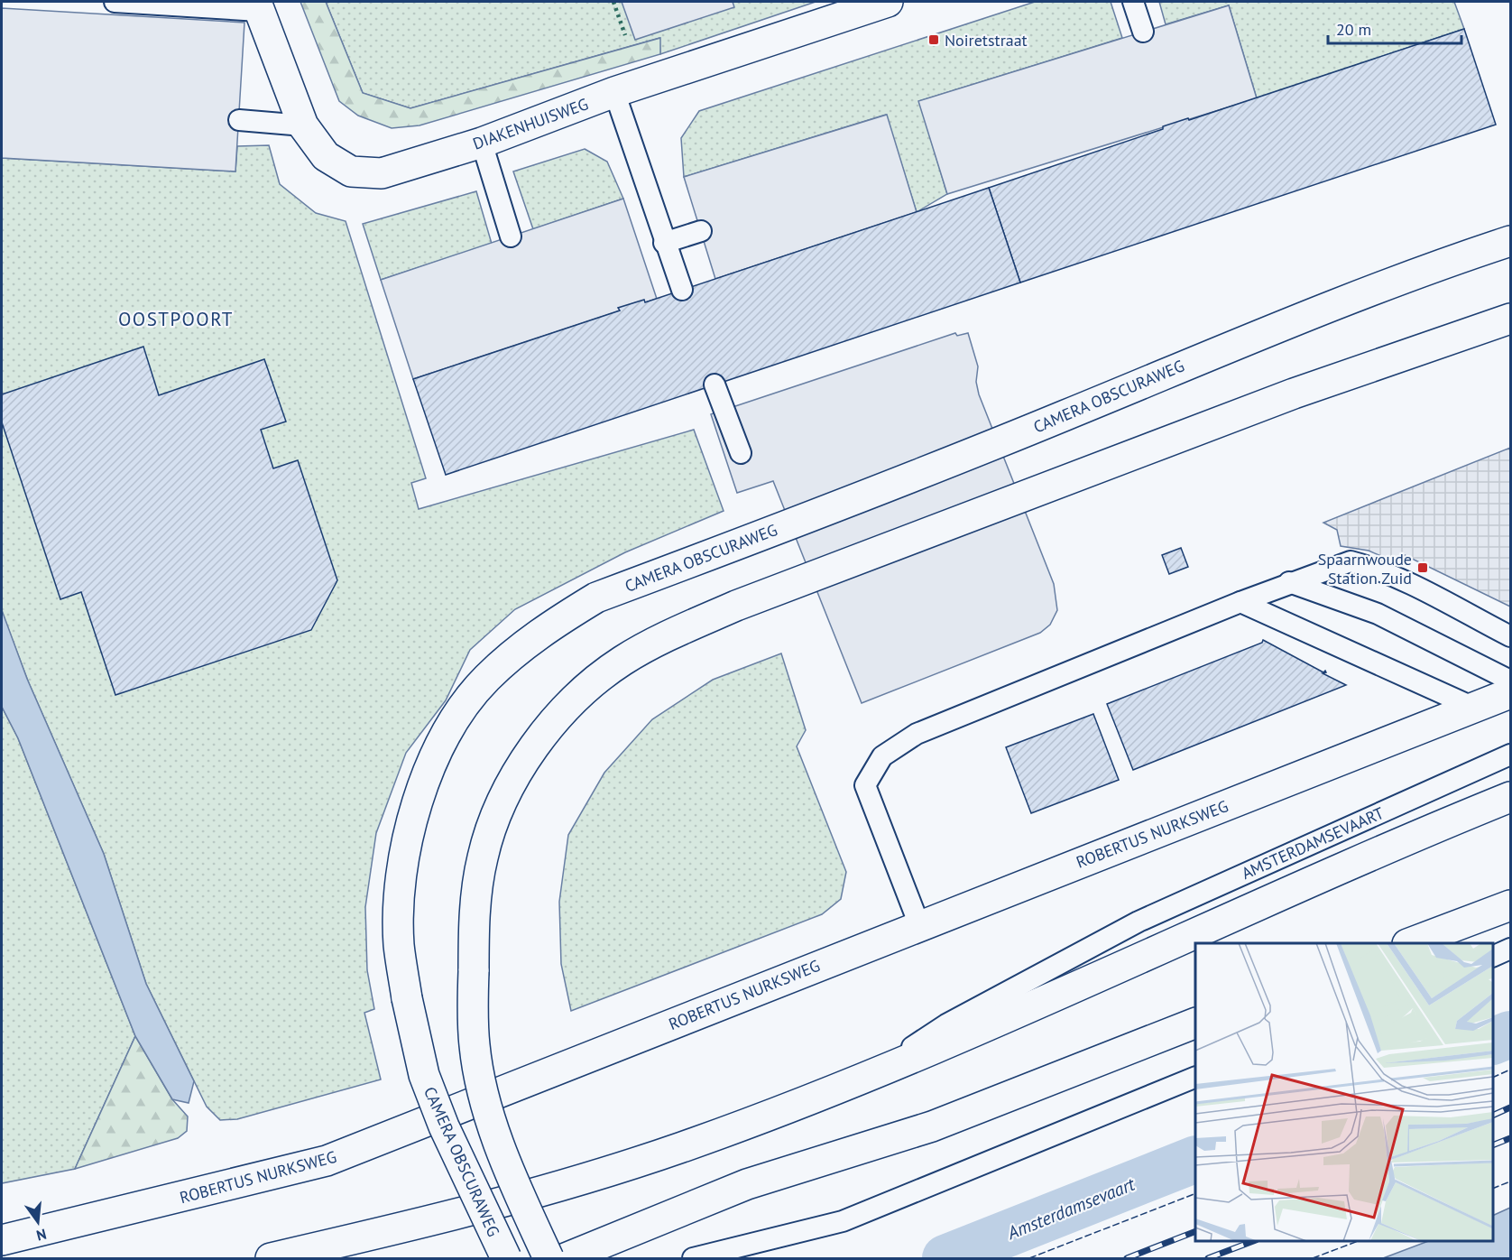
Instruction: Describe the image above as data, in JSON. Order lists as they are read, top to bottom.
{
  "streets": {
    "main road": ["DIAKENHUISWEG", "CAMERA OBSCURAWEG", "ROBERTUS NURKSWEG"],
    "lane": ["AMSTERDAMSEVAART"]
  },
  "districts": ["OOSTPOORT"],
  "water": ["Amsterdamsevaart"],
  "places": {
    "transit": ["Noiretstraat", "Spaarnwoude Station Zuid"]
  },
  "scale_bar": "20 m",
  "north": "bottom"
}
